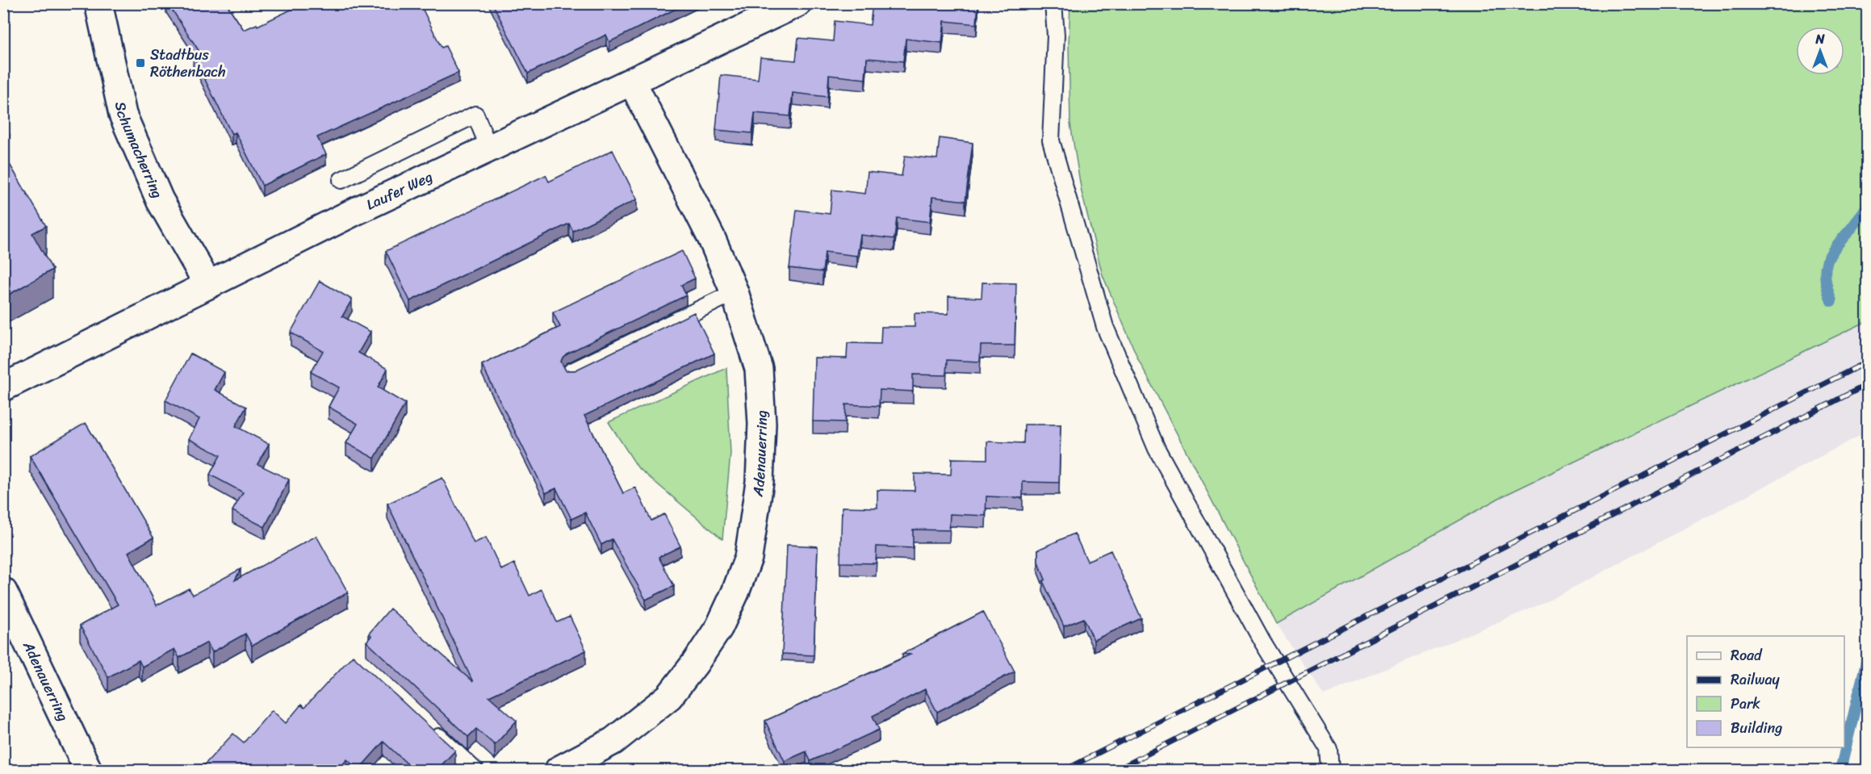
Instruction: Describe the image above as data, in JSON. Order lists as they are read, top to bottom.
{
  "streets": {
    "street": ["Schumacherring", "Laufer Weg", "Adenauerring"]
  },
  "crossings": [
    ["Schumacherring", "Laufer Weg"],
    ["Laufer Weg", "Adenauerring"]
  ],
  "places": {
    "transit": ["Stadtbus Röthenbach"]
  },
  "legend": [
    "Road",
    "Railway",
    "Park",
    "Building"
  ],
  "north": "top"
}
